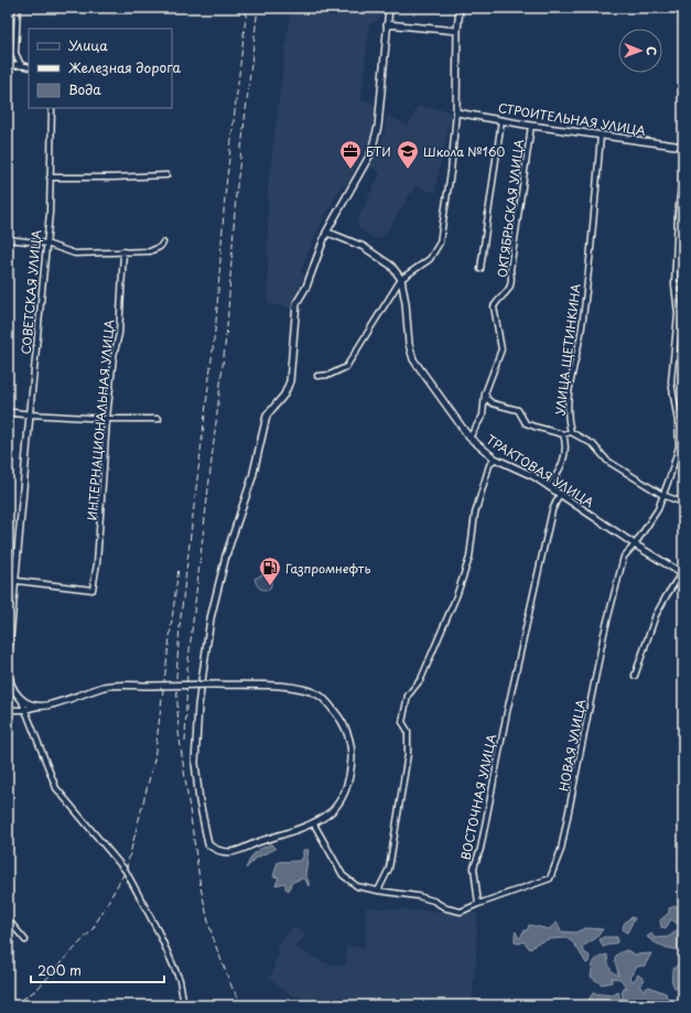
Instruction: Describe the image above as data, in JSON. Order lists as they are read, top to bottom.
{
  "streets": {
    "street": [
      "СТРОИТЕЛЬНАЯ УЛИЦА",
      "ОКТЯБРЬСКАЯ УЛИЦА",
      "СОВЕТСКАЯ УЛИЦА",
      "УЛИЦА ЩЕТИНКИНА",
      "ИНТЕРНАЦИОНАЛЬНАЯ УЛИЦА",
      "ТРАКТОВАЯ УЛИЦА",
      "НОВАЯ УЛИЦА",
      "ВОСТОЧНАЯ УЛИЦА"
    ]
  },
  "crossings": [
    ["СТРОИТЕЛЬНАЯ УЛИЦА", "ОКТЯБРЬСКАЯ УЛИЦА"],
    ["СТРОИТЕЛЬНАЯ УЛИЦА", "УЛИЦА ЩЕТИНКИНА"],
    ["ОКТЯБРЬСКАЯ УЛИЦА", "ТРАКТОВАЯ УЛИЦА"],
    ["СОВЕТСКАЯ УЛИЦА", "ИНТЕРНАЦИОНАЛЬНАЯ УЛИЦА"],
    ["УЛИЦА ЩЕТИНКИНА", "НОВАЯ УЛИЦА"],
    ["ТРАКТОВАЯ УЛИЦА", "НОВАЯ УЛИЦА"],
    ["ТРАКТОВАЯ УЛИЦА", "ВОСТОЧНАЯ УЛИЦА"],
    ["НОВАЯ УЛИЦА", "ВОСТОЧНАЯ УЛИЦА"]
  ],
  "places": {
    "office": ["БТИ"],
    "school or university": ["Школа №160"],
    "fuel station": ["Газпромнефть"]
  },
  "legend": ["Улица", "Железная дорога", "Вода"],
  "scale_bar": "200 m",
  "north": "right"
}
